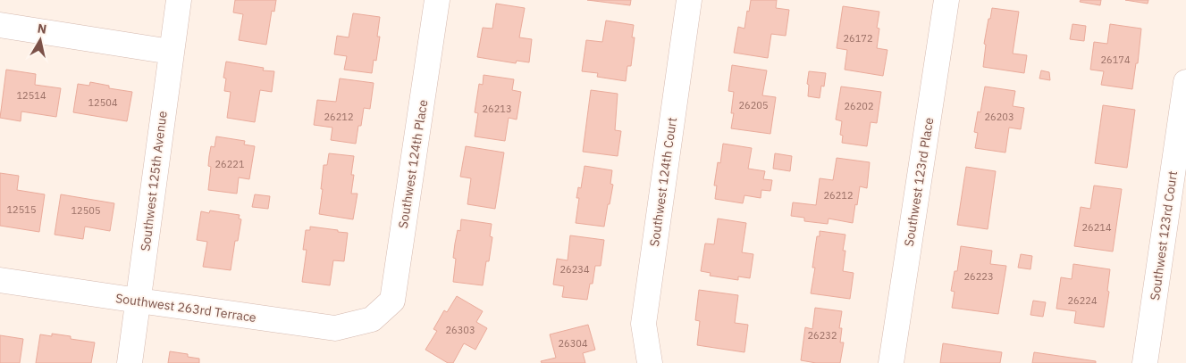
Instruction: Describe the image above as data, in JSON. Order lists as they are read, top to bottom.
{
  "streets": {
    "street": [
      "Southwest 124th Place",
      "Southwest 125th Avenue",
      "Southwest 124th Court",
      "Southwest 123rd Place",
      "Southwest 123rd Court",
      "Southwest 263rd Terrace"
    ]
  },
  "crossings": [
    ["Southwest 124th Place", "Southwest 263rd Terrace"],
    ["Southwest 125th Avenue", "Southwest 263rd Terrace"]
  ],
  "house_numbers": [
    "26172",
    "26174",
    "12514",
    "12504",
    "26205",
    "26202",
    "26213",
    "26212",
    "26203",
    "26221",
    "26212",
    "12515",
    "12505",
    "26214",
    "26234",
    "26223",
    "26224",
    "26303",
    "26232",
    "26304"
  ],
  "north": "top"
}
